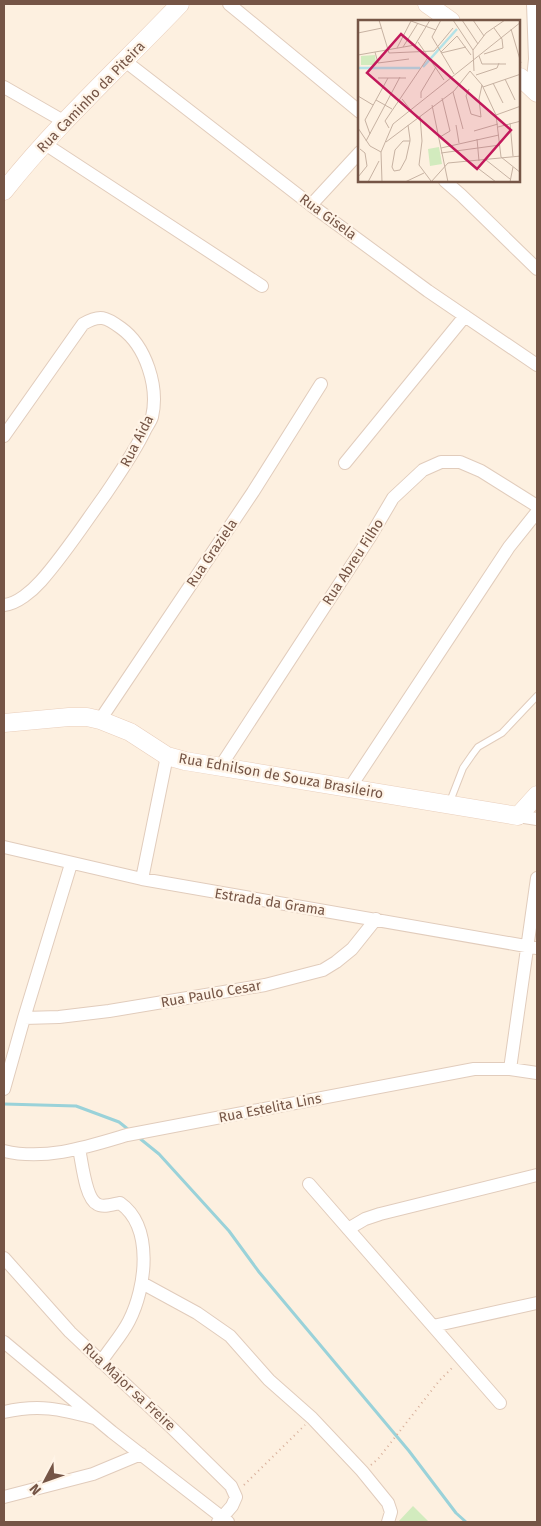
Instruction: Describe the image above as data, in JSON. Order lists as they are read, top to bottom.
{
  "streets": {
    "street": [
      "Rua Caminho da Piteira",
      "Rua Gisela",
      "Rua Aida",
      "Rua Graziela",
      "Rua Abreu Filho",
      "Rua Ednilson de Souza Brasileiro",
      "Estrada da Grama",
      "Rua Paulo Cesar",
      "Rua Estelita Lins",
      "Rua Major sa Freire"
    ]
  },
  "crossings": [
    ["Rua Caminho da Piteira", "Rua Gisela"],
    ["Rua Graziela", "Rua Ednilson de Souza Brasileiro"],
    ["Rua Abreu Filho", "Rua Ednilson de Souza Brasileiro"],
    ["Estrada da Grama", "Rua Paulo Cesar"]
  ],
  "north": "bottom left"
}
